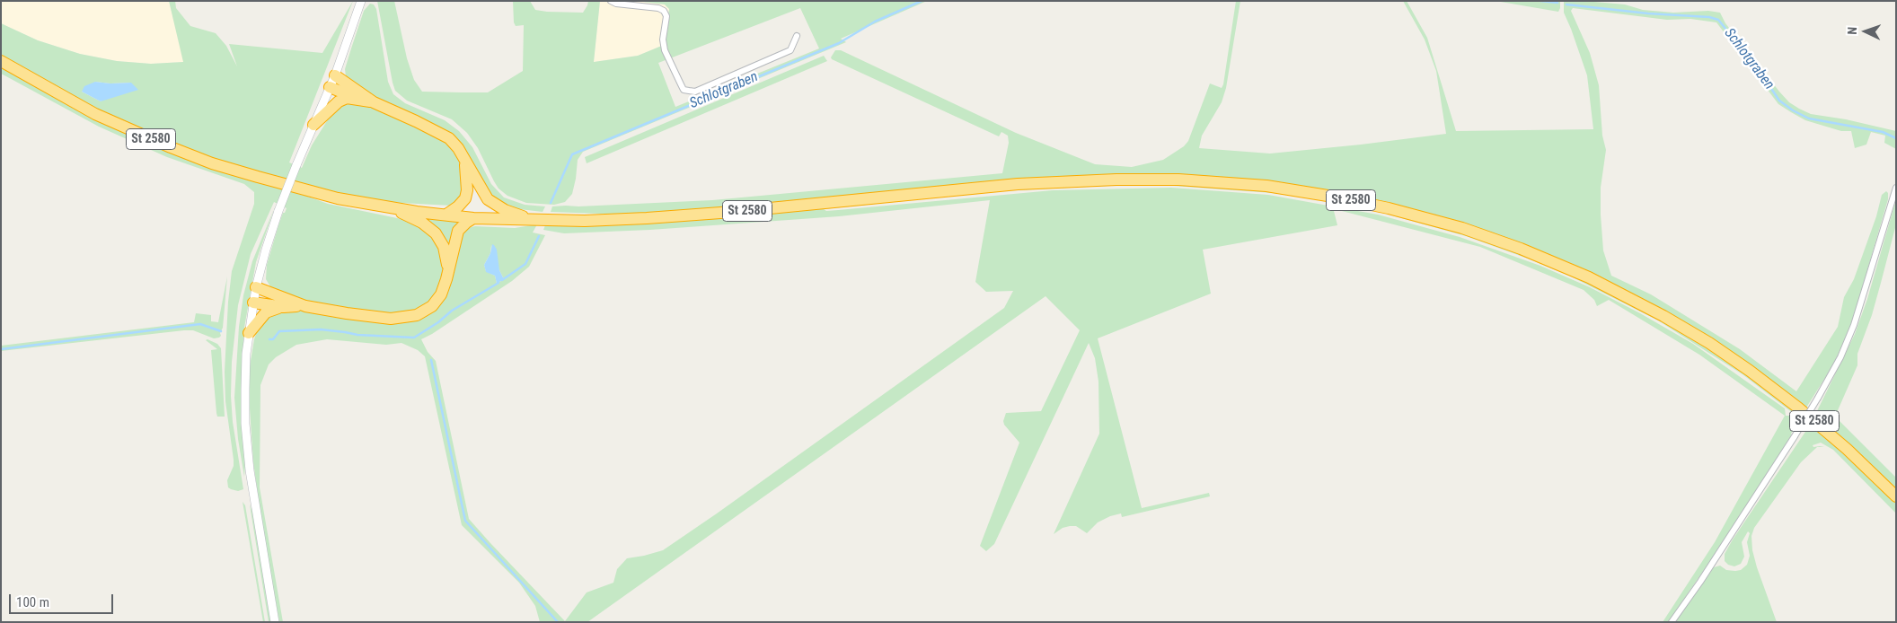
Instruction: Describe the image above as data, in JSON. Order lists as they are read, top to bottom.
{
  "streets": {
    "highway": ["St 2580"]
  },
  "water": ["Schlotgraben"],
  "scale_bar": "100 m",
  "north": "left"
}
